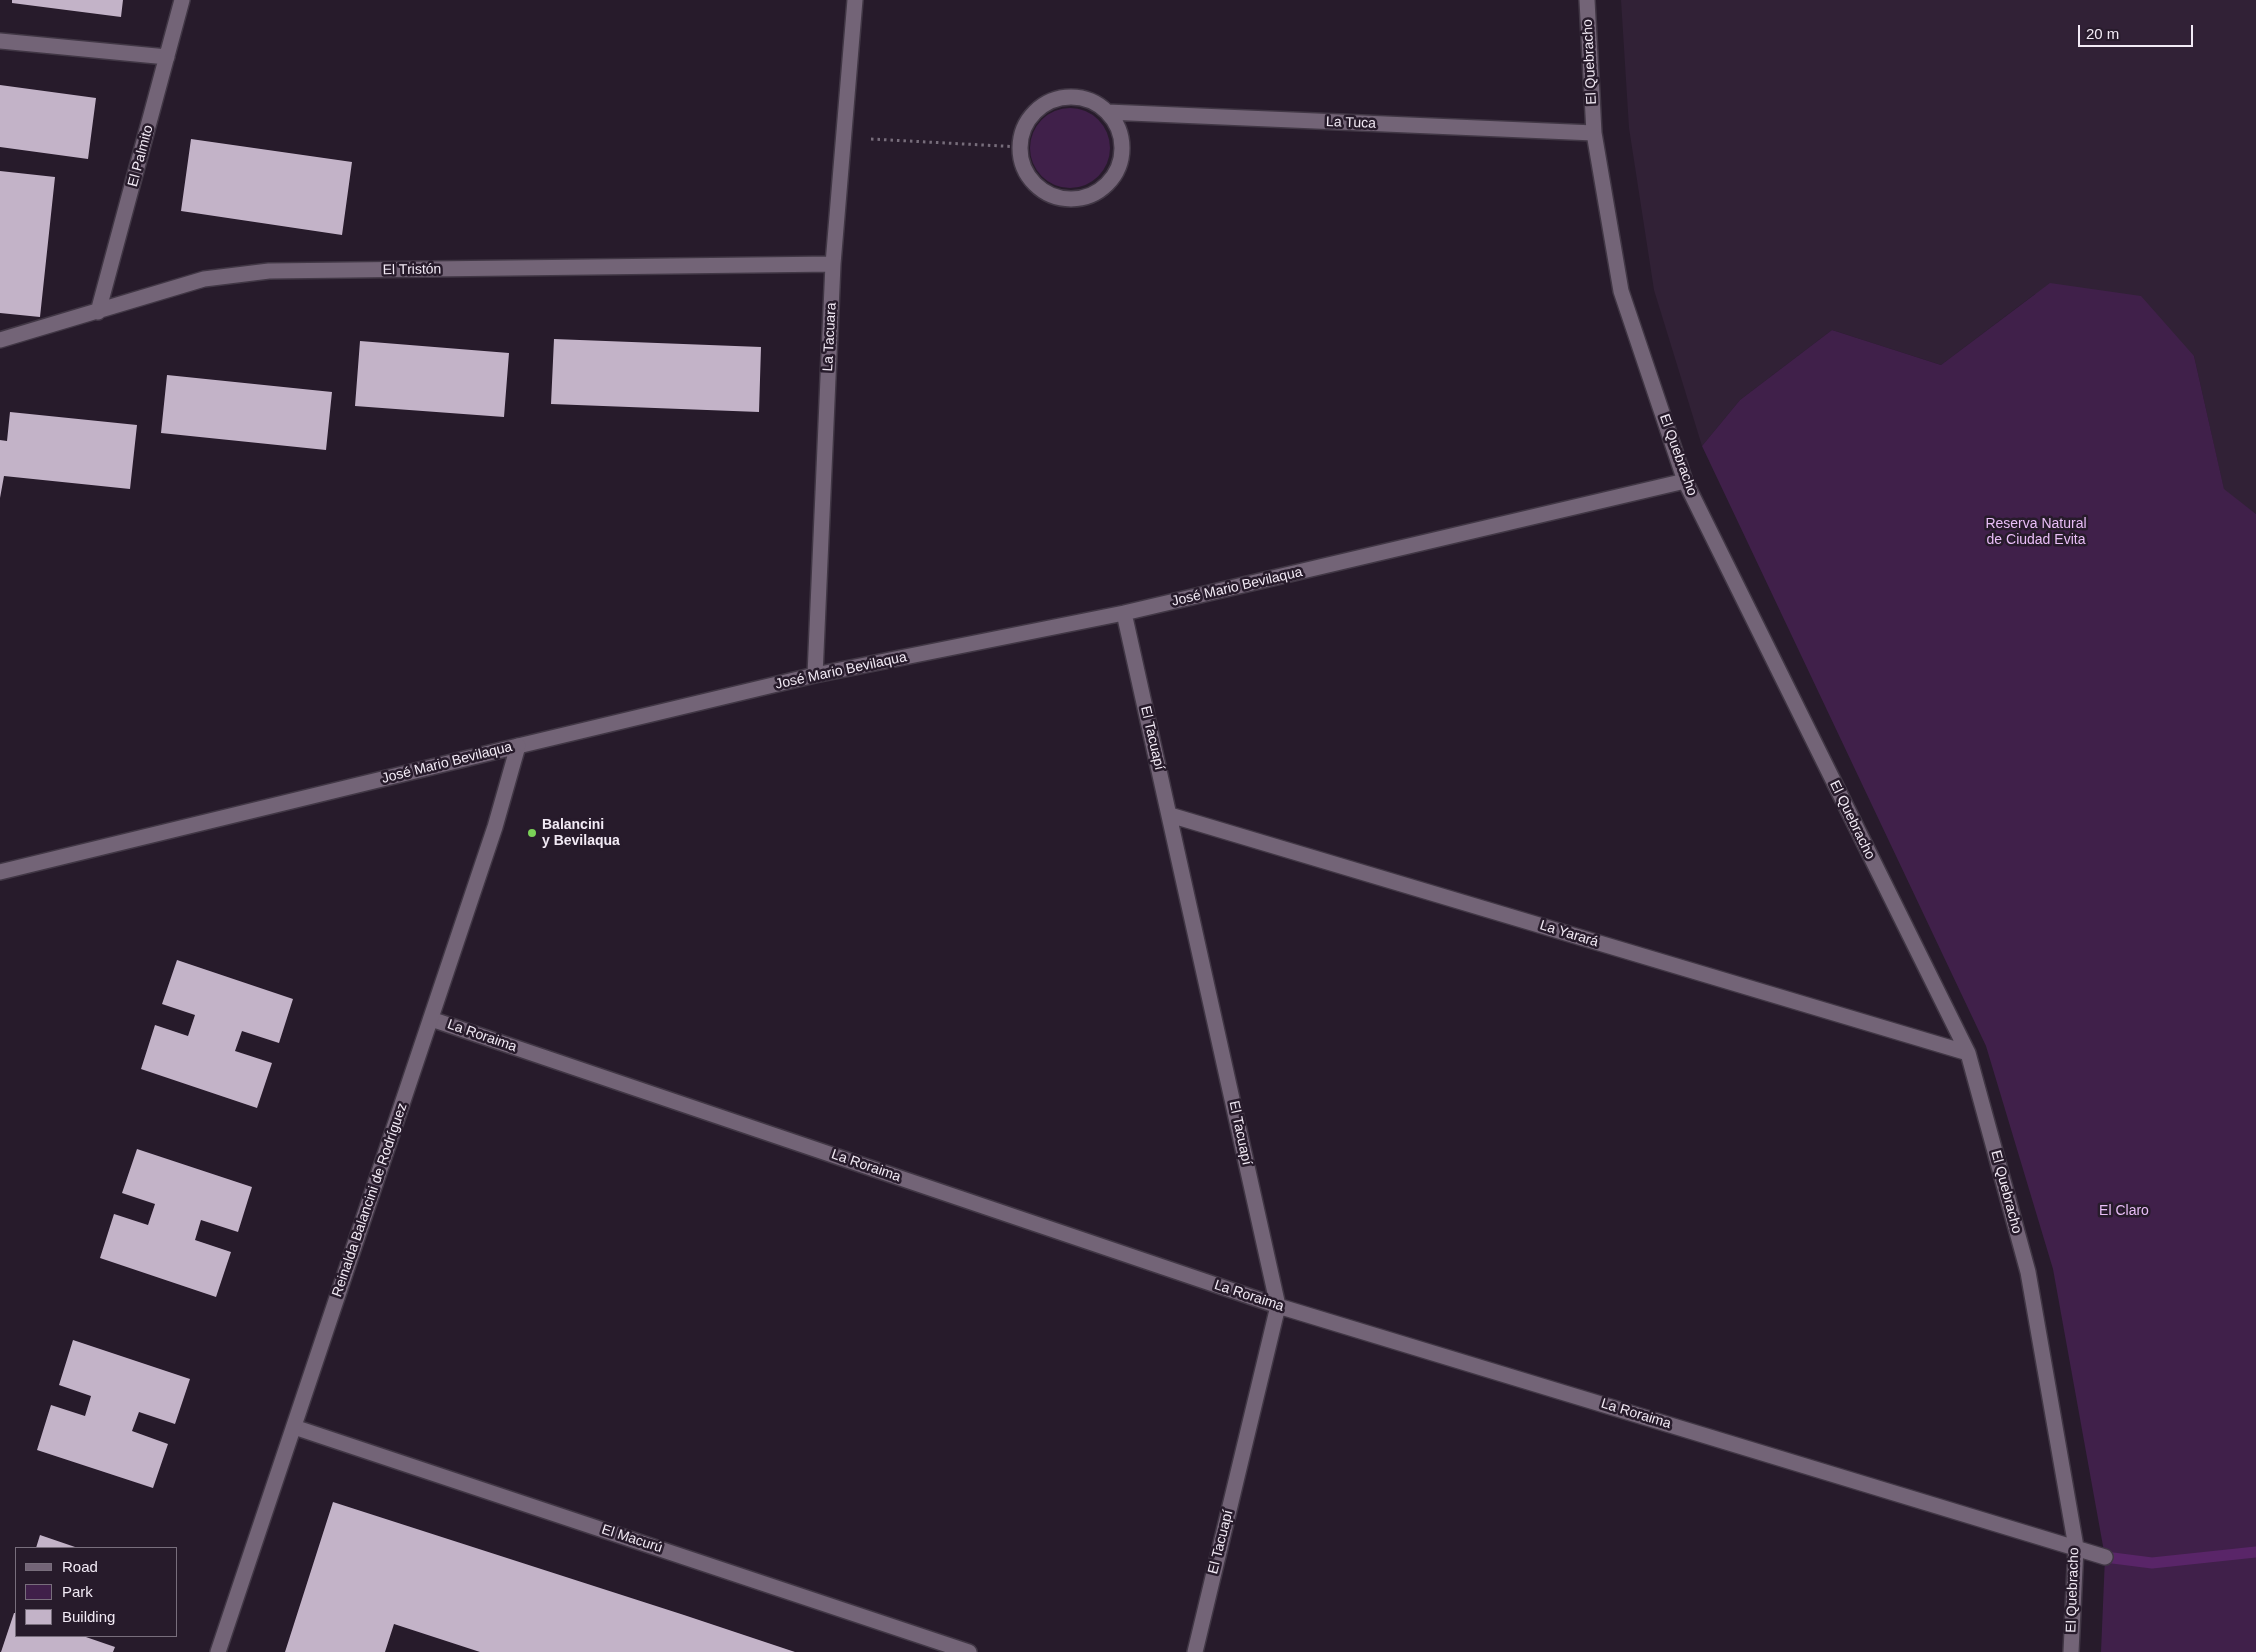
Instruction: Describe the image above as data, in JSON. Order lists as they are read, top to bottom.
{
  "streets": {
    "street": [
      "El Quebracho",
      "La Tuca",
      "El Palmito",
      "El Tristón",
      "La Tacuara",
      "José Mario Bevilaqua",
      "El Tacuapí",
      "La Yarará",
      "La Roraima",
      "Reinalda Balancini de Rodríguez",
      "El Macurú"
    ]
  },
  "crossings": [
    ["El Quebracho", "La Tuca"],
    ["El Quebracho", "José Mario Bevilaqua"],
    ["El Quebracho", "La Yarará"],
    ["El Quebracho", "La Roraima"],
    ["El Palmito", "El Tristón"],
    ["El Tristón", "La Tacuara"],
    ["La Tacuara", "José Mario Bevilaqua"],
    ["José Mario Bevilaqua", "El Tacuapí"],
    ["José Mario Bevilaqua", "Reinalda Balancini de Rodríguez"],
    ["El Tacuapí", "La Yarará"],
    ["El Tacuapí", "La Roraima"],
    ["La Roraima", "Reinalda Balancini de Rodríguez"],
    ["Reinalda Balancini de Rodríguez", "El Macurú"]
  ],
  "parks": ["Reserva Natural de Ciudad Evita", "El Claro"],
  "places": ["Balancini y Bevilaqua"],
  "legend": ["Road", "Park", "Building"],
  "scale_bar": "20 m"
}
